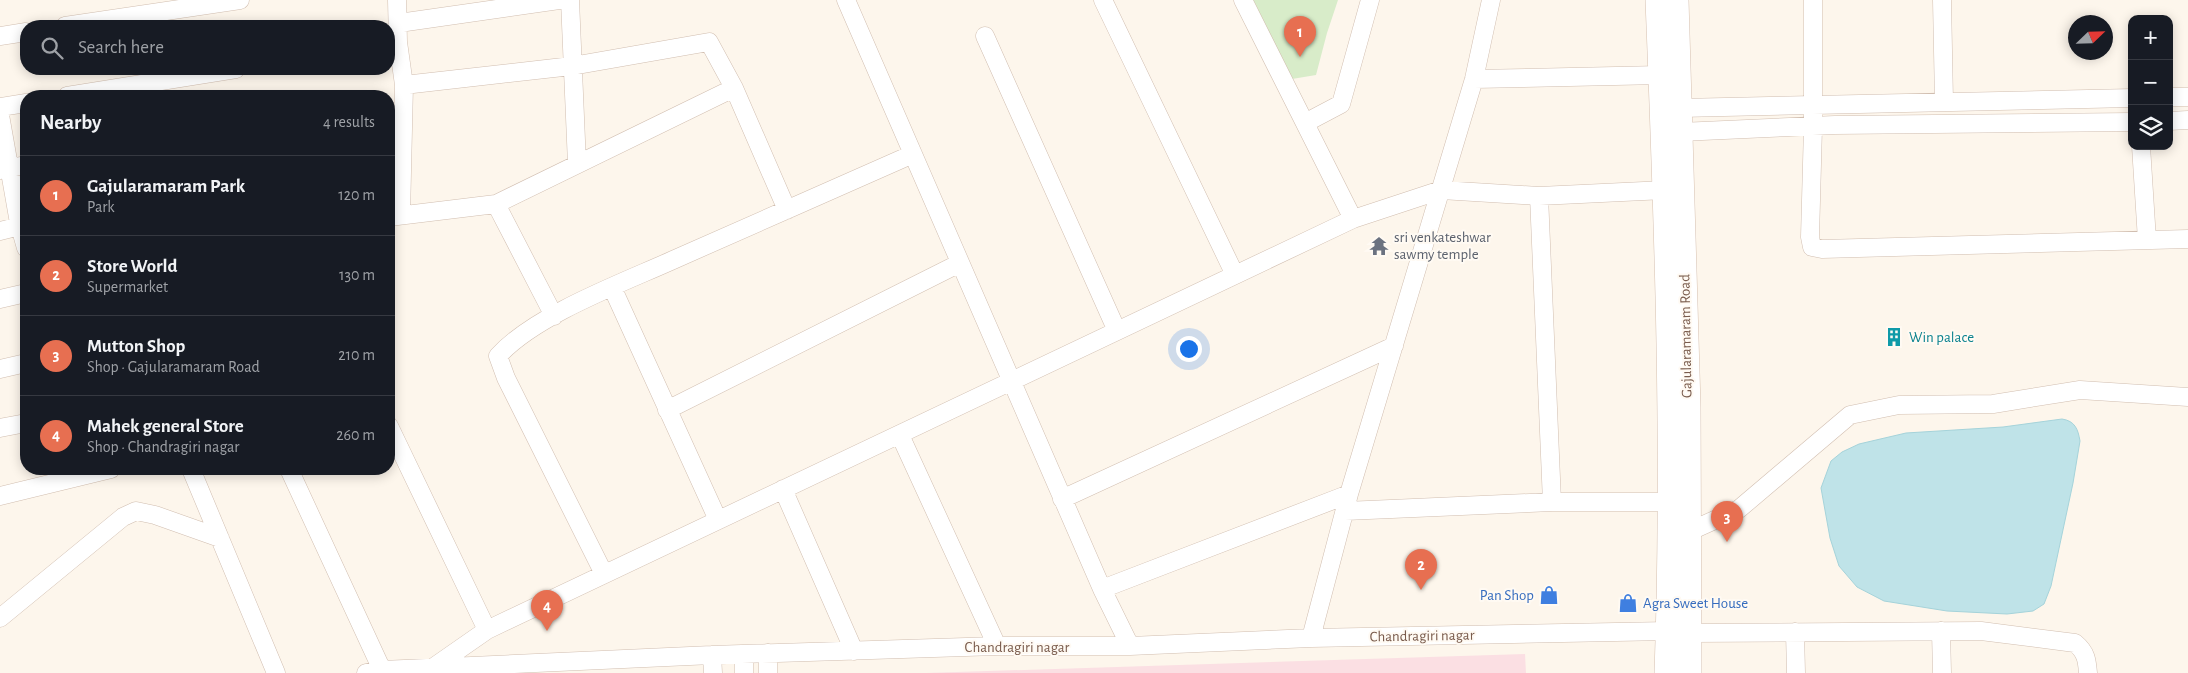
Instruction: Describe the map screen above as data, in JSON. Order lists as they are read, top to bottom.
{
  "streets": {
    "main road": ["Gajularamaram Road"],
    "street": ["Chandragiri nagar"]
  },
  "crossings": [
    ["Gajularamaram Road", "Chandragiri nagar"]
  ],
  "places": {
    "temple": ["sri venkateshwar sawmy temple"],
    "building": ["Win palace"],
    "shop": ["Pan Shop", "Agra Sweet House"]
  },
  "north": "top right",
  "page": {
    "map_buttons": ["+", "−"],
    "pins": [
      "1",
      "3",
      "2",
      "4"
    ],
    "search": "Search here",
    "heading": ["Nearby", "4 results"],
    "list": [
      {
        "mark": "1",
        "name": "Gajularamaram Park",
        "note": "Park",
        "value": "120 m"
      },
      {
        "mark": "2",
        "name": "Store World",
        "note": "Supermarket",
        "value": "130 m"
      },
      {
        "mark": "3",
        "name": "Mutton Shop",
        "note": "Shop · Gajularamaram Road",
        "value": "210 m"
      },
      {
        "mark": "4",
        "name": "Mahek general Store",
        "note": "Shop · Chandragiri nagar",
        "value": "260 m"
      }
    ]
  }
}
